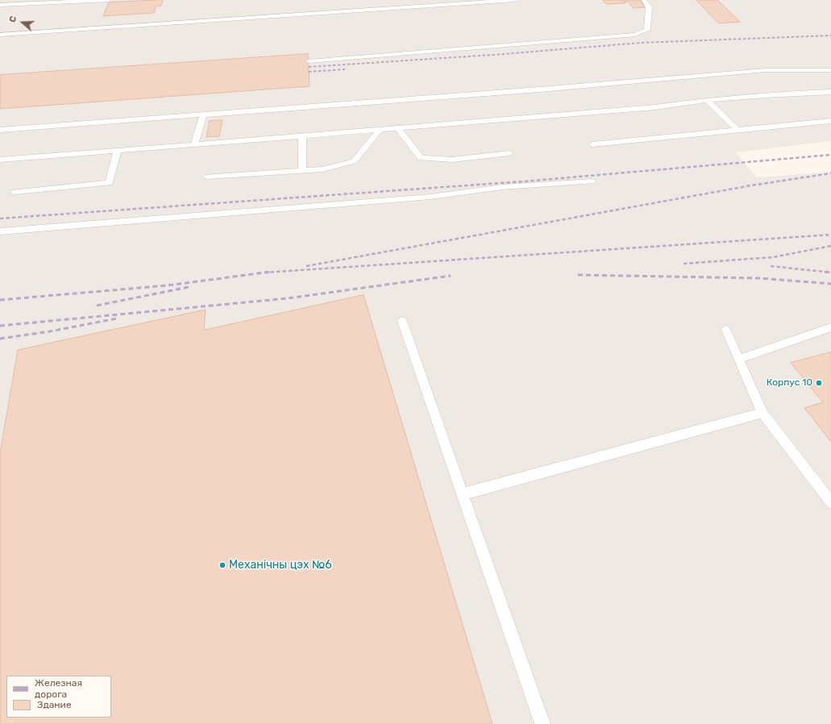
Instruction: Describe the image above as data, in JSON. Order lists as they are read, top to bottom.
{
  "places": ["Корпус 10", "Механічны цэх №6"],
  "legend": ["Железная дорога", "Здание"],
  "north": "left"
}
